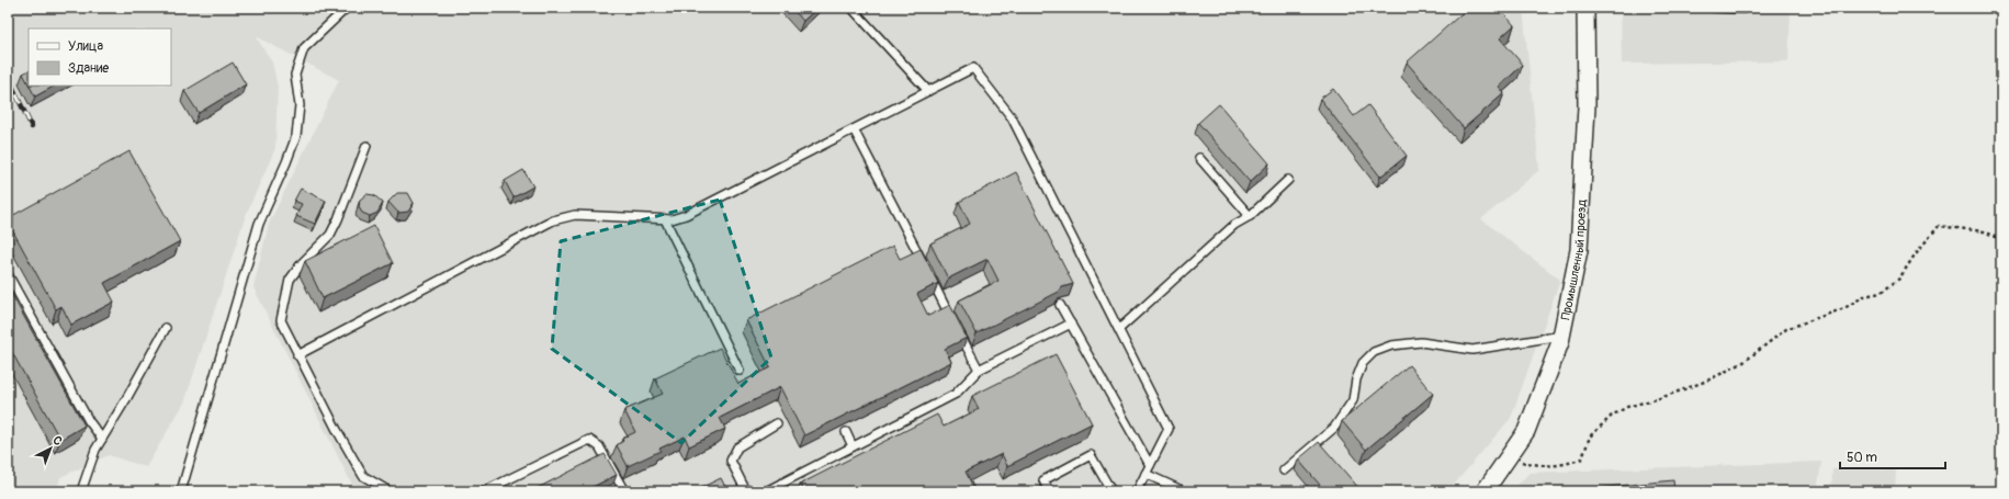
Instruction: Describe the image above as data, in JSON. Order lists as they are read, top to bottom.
{
  "streets": {
    "street": ["Промышленный проезд"]
  },
  "legend": ["Улица", "Здание"],
  "scale_bar": "50 m",
  "north": "top right"
}
